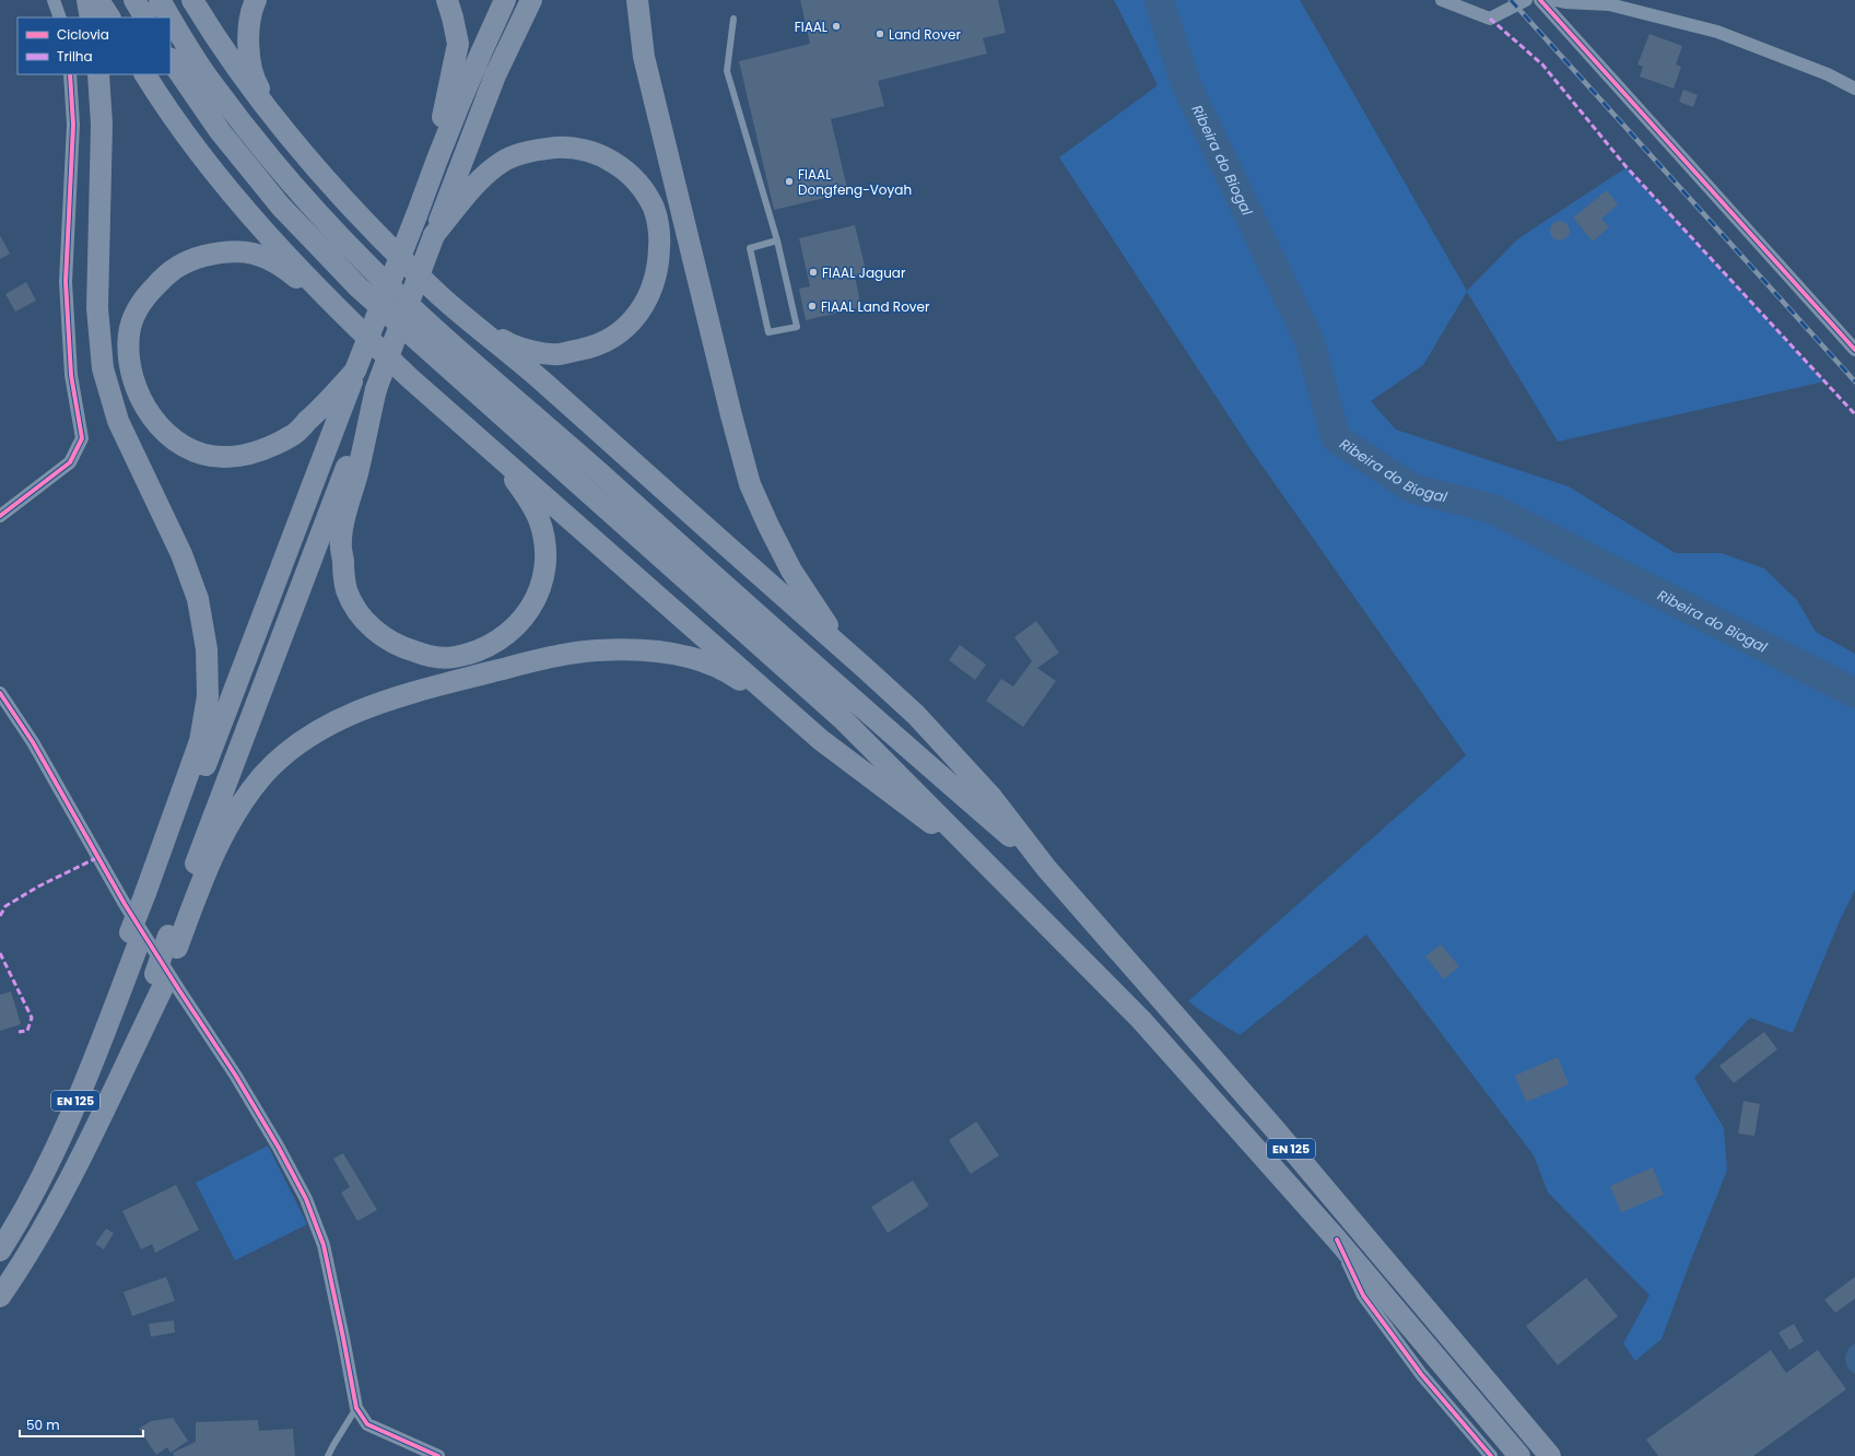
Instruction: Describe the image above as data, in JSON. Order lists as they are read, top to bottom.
{
  "streets": {
    "main road": ["EN 125"]
  },
  "water": ["Ribeira do Biogal"],
  "places": [
    "FIAAL",
    "Land Rover",
    "FIAAL Dongfeng-Voyah",
    "FIAAL Jaguar",
    "FIAAL Land Rover"
  ],
  "legend": ["Ciclovia", "Trilha"],
  "scale_bar": "50 m"
}
